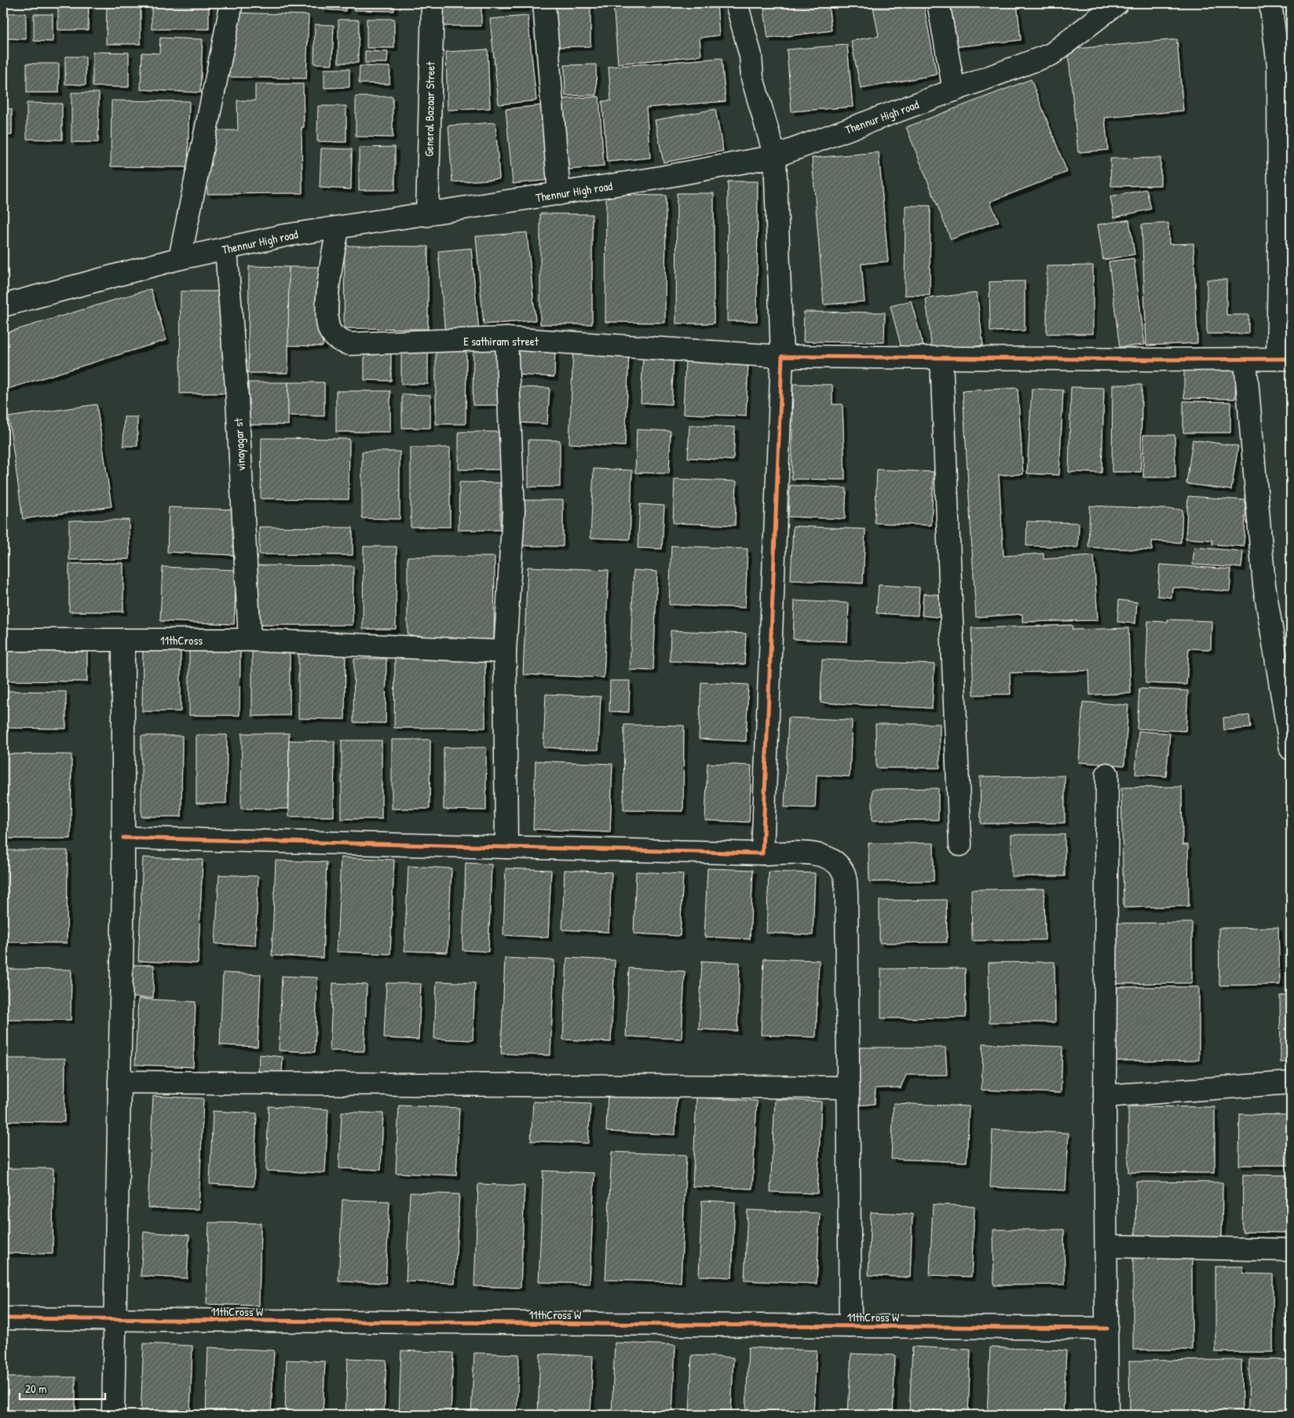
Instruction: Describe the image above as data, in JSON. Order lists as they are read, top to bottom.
{
  "streets": {
    "street": [
      "General Bazaar Street",
      "Thennur High road",
      "E sathiram street",
      "vinayagar st",
      "11thCross",
      "11thCross W"
    ]
  },
  "crossings": [
    ["General Bazaar Street", "Thennur High road"],
    ["Thennur High road", "E sathiram street"],
    ["Thennur High road", "vinayagar st"],
    ["vinayagar st", "11thCross"]
  ],
  "scale_bar": "20 m"
}
